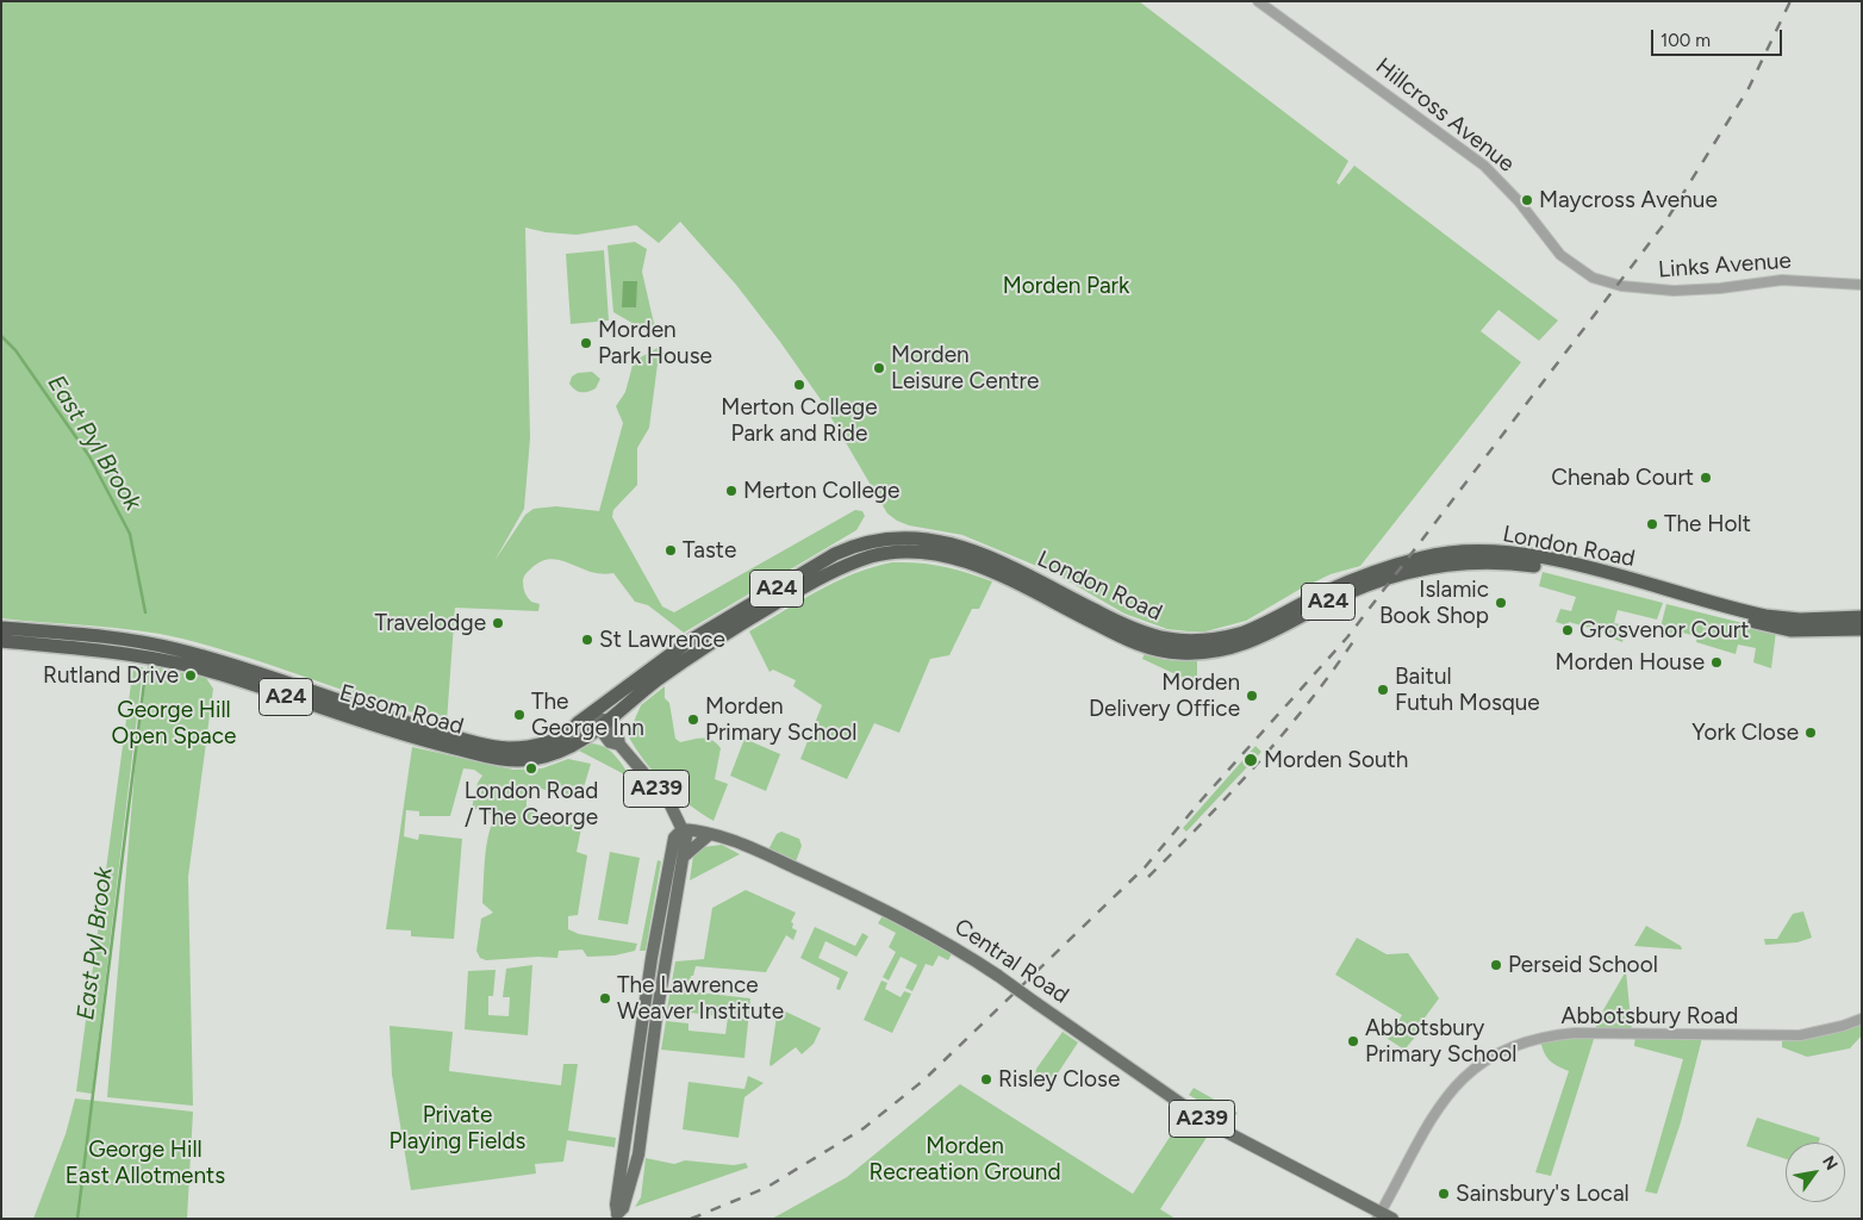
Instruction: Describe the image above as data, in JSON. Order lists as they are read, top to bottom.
{
  "streets": {
    "highway": ["London Road", "A24", "Epsom Road"],
    "main road": ["A239", "Central Road"],
    "street": ["Hillcross Avenue", "Links Avenue", "Abbotsbury Road"]
  },
  "crossings": [
    ["Hillcross Avenue", "Links Avenue"],
    ["London Road", "Epsom Road"],
    ["London Road", "A239"],
    ["Epsom Road", "A239"],
    ["A239", "Central Road"],
    ["Central Road", "Abbotsbury Road"]
  ],
  "water": ["East Pyl Brook"],
  "parks": [
    "Morden Park",
    "George Hill Open Space",
    "Private Playing Fields",
    "Morden Recreation Ground",
    "George Hill East Allotments"
  ],
  "places": [
    "Maycross Avenue",
    "Morden Park House",
    "Morden Leisure Centre",
    "Merton College Park and Ride",
    "Chenab Court",
    "Merton College",
    "The Holt",
    "Taste",
    "Islamic Book Shop",
    "Travelodge",
    "Grosvenor Court",
    "St Lawrence",
    "Morden House",
    "Rutland Drive",
    "Baitul Futuh Mosque",
    "Morden Delivery Office",
    "The George Inn",
    "Morden Primary School",
    "York Close",
    "Morden South",
    "London Road / The George",
    "Perseid School",
    "The Lawrence Weaver Institute",
    "Abbotsbury Primary School",
    "Risley Close",
    "Sainsbury's Local"
  ],
  "scale_bar": "100 m",
  "north": "top right"
}
